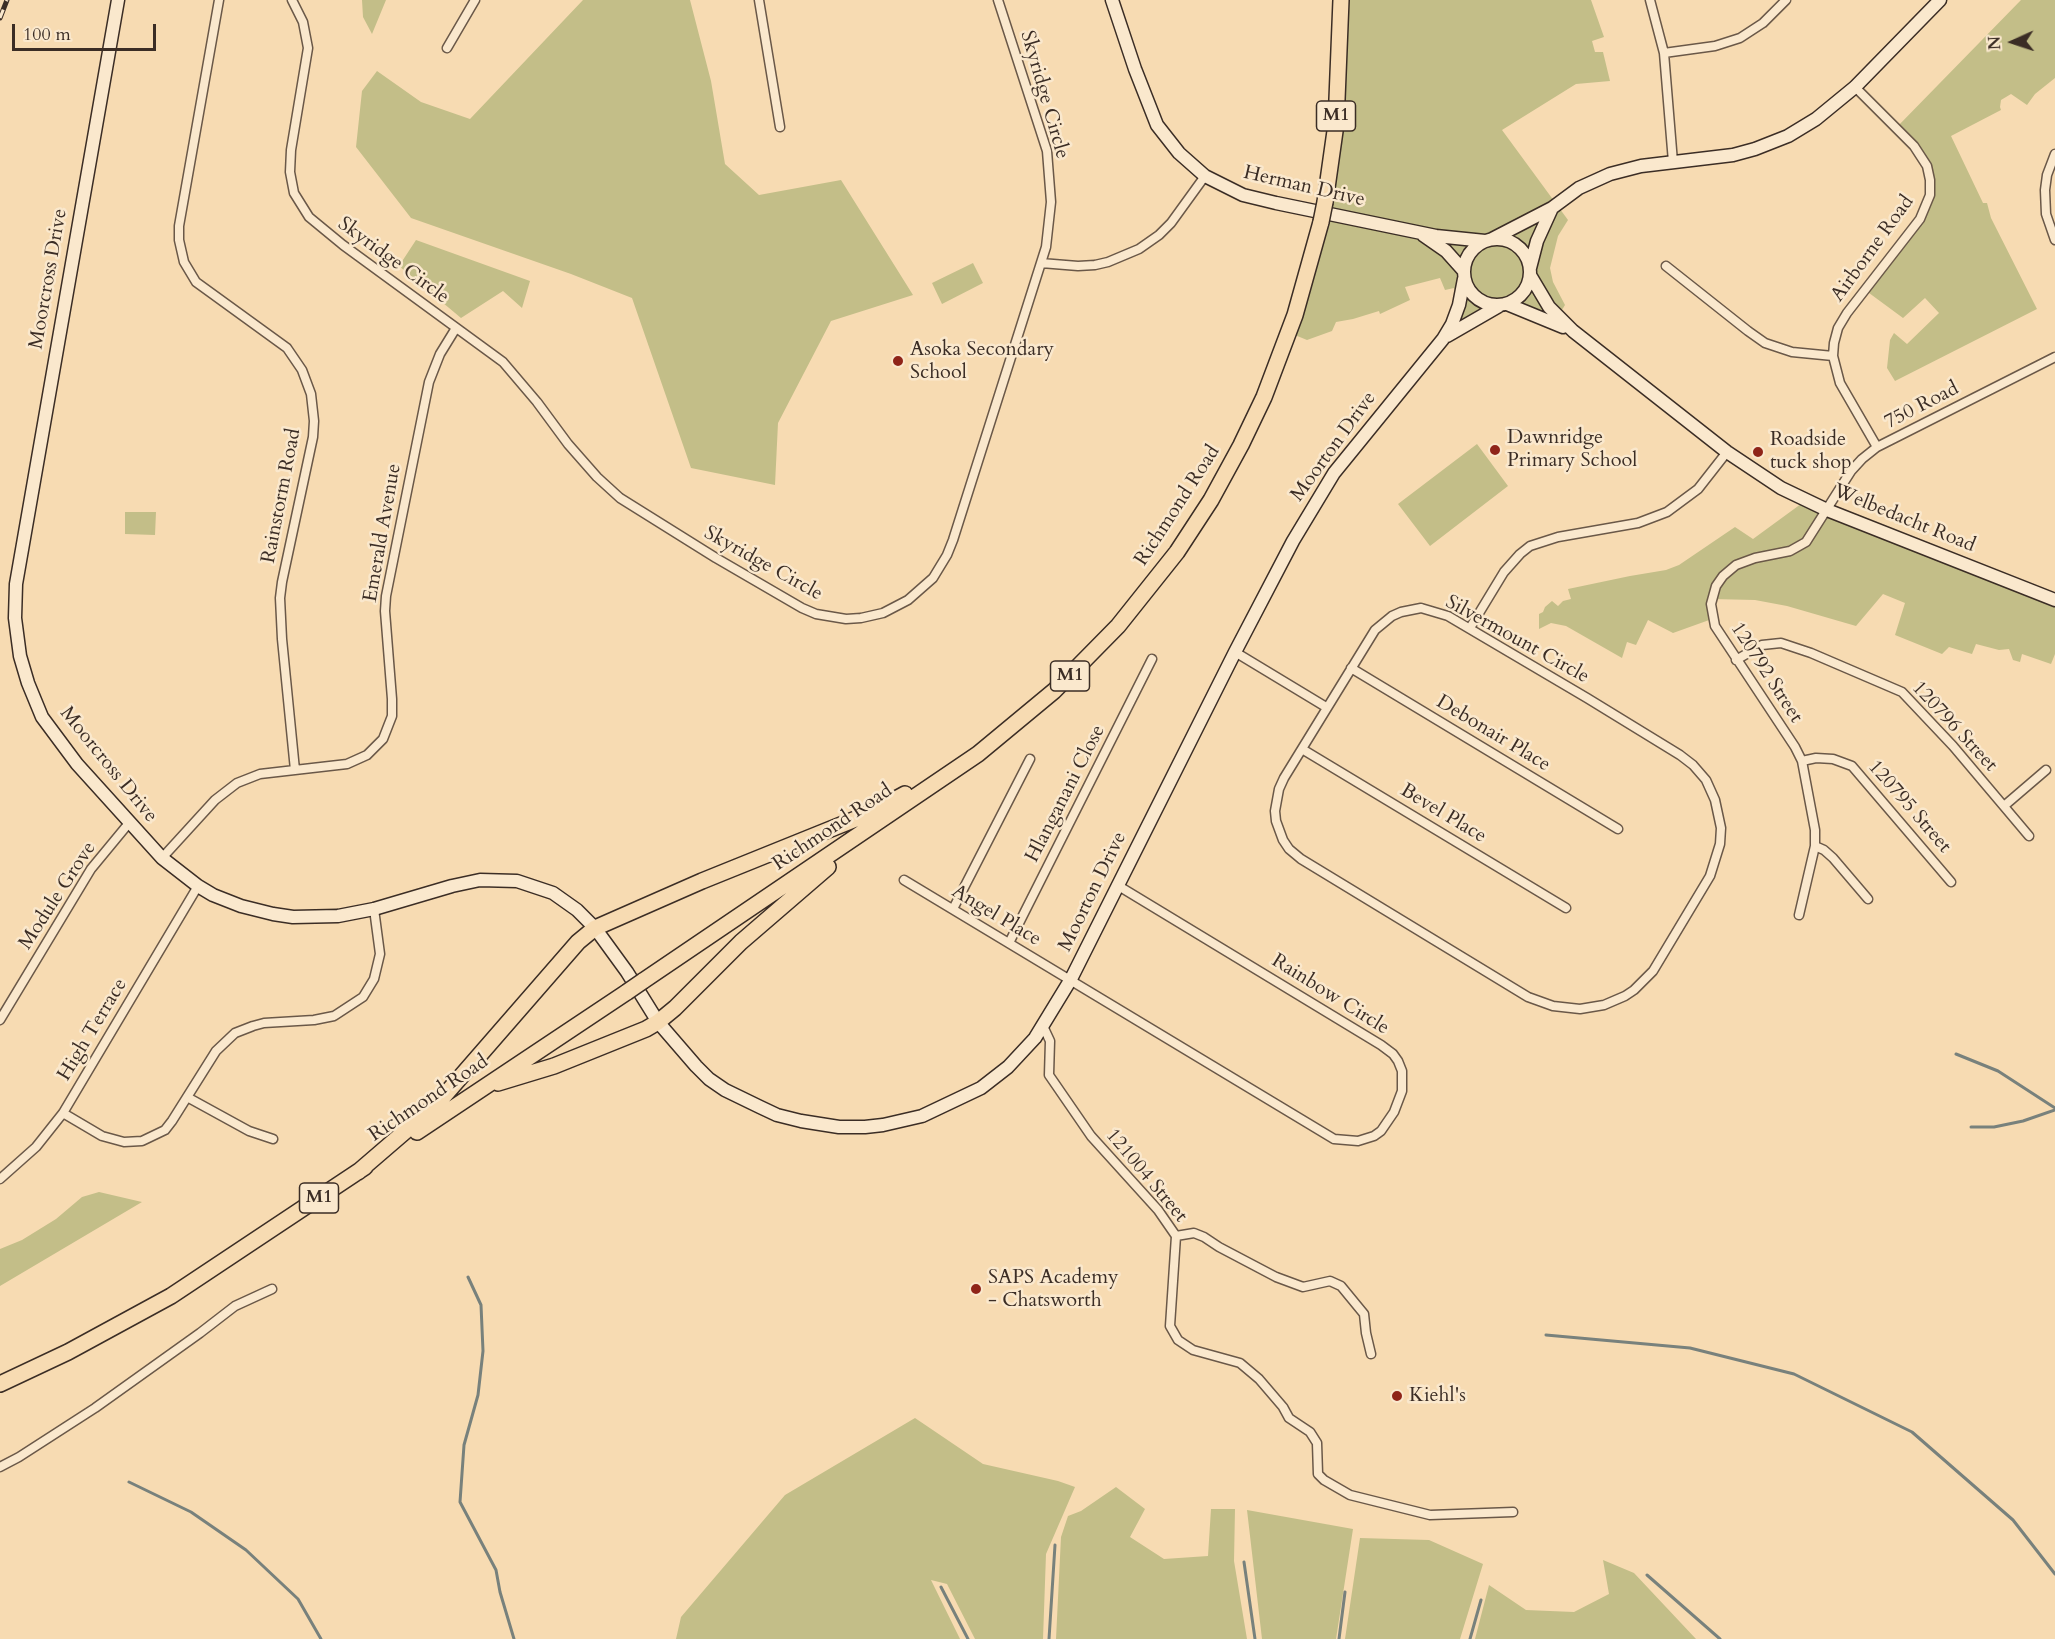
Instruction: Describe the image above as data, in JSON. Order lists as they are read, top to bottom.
{
  "streets": {
    "highway": ["M1", "Richmond Road"],
    "street": [
      "Skyridge Circle",
      "Herman Drive",
      "Airborne Road",
      "Moorcross Drive",
      "750 Road",
      "Moorton Drive",
      "Rainstorm Road",
      "Welbedacht Road",
      "Emerald Avenue",
      "Silvermount Circle",
      "120792 Street",
      "120796 Street",
      "Debonair Place",
      "Hlanganani Close",
      "120795 Street",
      "Bevel Place",
      "Module Grove",
      "Angel Place",
      "Rainbow Circle",
      "High Terrace",
      "121004 Street"
    ]
  },
  "crossings": [
    ["Skyridge Circle", "Emerald Avenue"],
    ["M1", "Richmond Road"],
    ["Herman Drive", "Moorton Drive"],
    ["Herman Drive", "Welbedacht Road"],
    ["Airborne Road", "750 Road"],
    ["Moorcross Drive", "Moorton Drive"],
    ["Moorcross Drive", "Emerald Avenue"],
    ["Moorcross Drive", "Module Grove"],
    ["Moorcross Drive", "High Terrace"],
    ["750 Road", "Welbedacht Road"],
    ["750 Road", "120792 Street"],
    ["Moorton Drive", "Welbedacht Road"],
    ["Moorton Drive", "Angel Place"],
    ["Moorton Drive", "Rainbow Circle"],
    ["Moorton Drive", "121004 Street"],
    ["Rainstorm Road", "Emerald Avenue"],
    ["Welbedacht Road", "120792 Street"],
    ["Silvermount Circle", "Debonair Place"],
    ["Silvermount Circle", "Bevel Place"],
    ["120792 Street", "120796 Street"],
    ["120792 Street", "120795 Street"],
    ["Hlanganani Close", "Angel Place"],
    ["Angel Place", "Rainbow Circle"]
  ],
  "places": [
    "Asoka Secondary School",
    "Dawnridge Primary School",
    "Roadside tuck shop",
    "SAPS Academy - Chatsworth",
    "Kiehl's"
  ],
  "scale_bar": "100 m",
  "north": "left"
}
